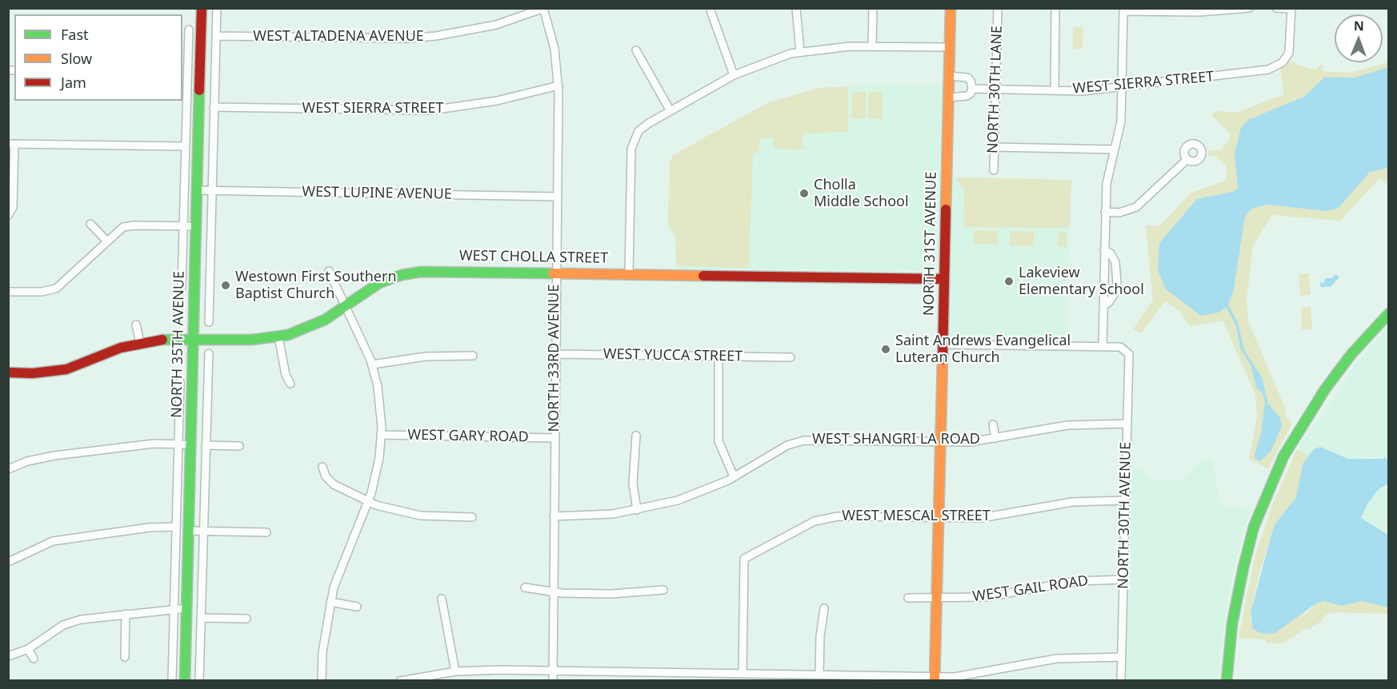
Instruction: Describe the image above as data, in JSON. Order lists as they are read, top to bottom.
{
  "streets": {
    "street": [
      "WEST ALTADENA AVENUE",
      "WEST SIERRA STREET",
      "NORTH 30TH LANE",
      "WEST LUPINE AVENUE",
      "NORTH 31ST AVENUE",
      "WEST CHOLLA STREET",
      "NORTH 35TH AVENUE",
      "WEST YUCCA STREET",
      "NORTH 33RD AVENUE",
      "WEST GARY ROAD",
      "WEST SHANGRI LA ROAD",
      "NORTH 30TH AVENUE",
      "WEST MESCAL STREET",
      "WEST GAIL ROAD"
    ]
  },
  "crossings": [
    ["WEST ALTADENA AVENUE", "NORTH 35TH AVENUE"],
    ["WEST ALTADENA AVENUE", "NORTH 33RD AVENUE"],
    ["WEST SIERRA STREET", "NORTH 30TH LANE"],
    ["WEST SIERRA STREET", "NORTH 31ST AVENUE"],
    ["WEST SIERRA STREET", "NORTH 35TH AVENUE"],
    ["WEST SIERRA STREET", "NORTH 33RD AVENUE"],
    ["WEST LUPINE AVENUE", "NORTH 35TH AVENUE"],
    ["WEST LUPINE AVENUE", "NORTH 33RD AVENUE"],
    ["NORTH 31ST AVENUE", "WEST CHOLLA STREET"],
    ["NORTH 31ST AVENUE", "WEST SHANGRI LA ROAD"],
    ["NORTH 31ST AVENUE", "WEST MESCAL STREET"],
    ["NORTH 31ST AVENUE", "WEST GAIL ROAD"],
    ["WEST CHOLLA STREET", "NORTH 35TH AVENUE"],
    ["WEST CHOLLA STREET", "NORTH 33RD AVENUE"],
    ["WEST YUCCA STREET", "NORTH 33RD AVENUE"],
    ["NORTH 33RD AVENUE", "WEST GARY ROAD"],
    ["NORTH 33RD AVENUE", "WEST SHANGRI LA ROAD"],
    ["WEST SHANGRI LA ROAD", "NORTH 30TH AVENUE"],
    ["NORTH 30TH AVENUE", "WEST MESCAL STREET"],
    ["NORTH 30TH AVENUE", "WEST GAIL ROAD"]
  ],
  "places": [
    "Cholla Middle School",
    "Lakeview Elementary School",
    "Westown First Southern Baptist Church",
    "Saint Andrews Evangelical Luteran Church"
  ],
  "legend": ["Fast", "Slow", "Jam"],
  "north": "top"
}
